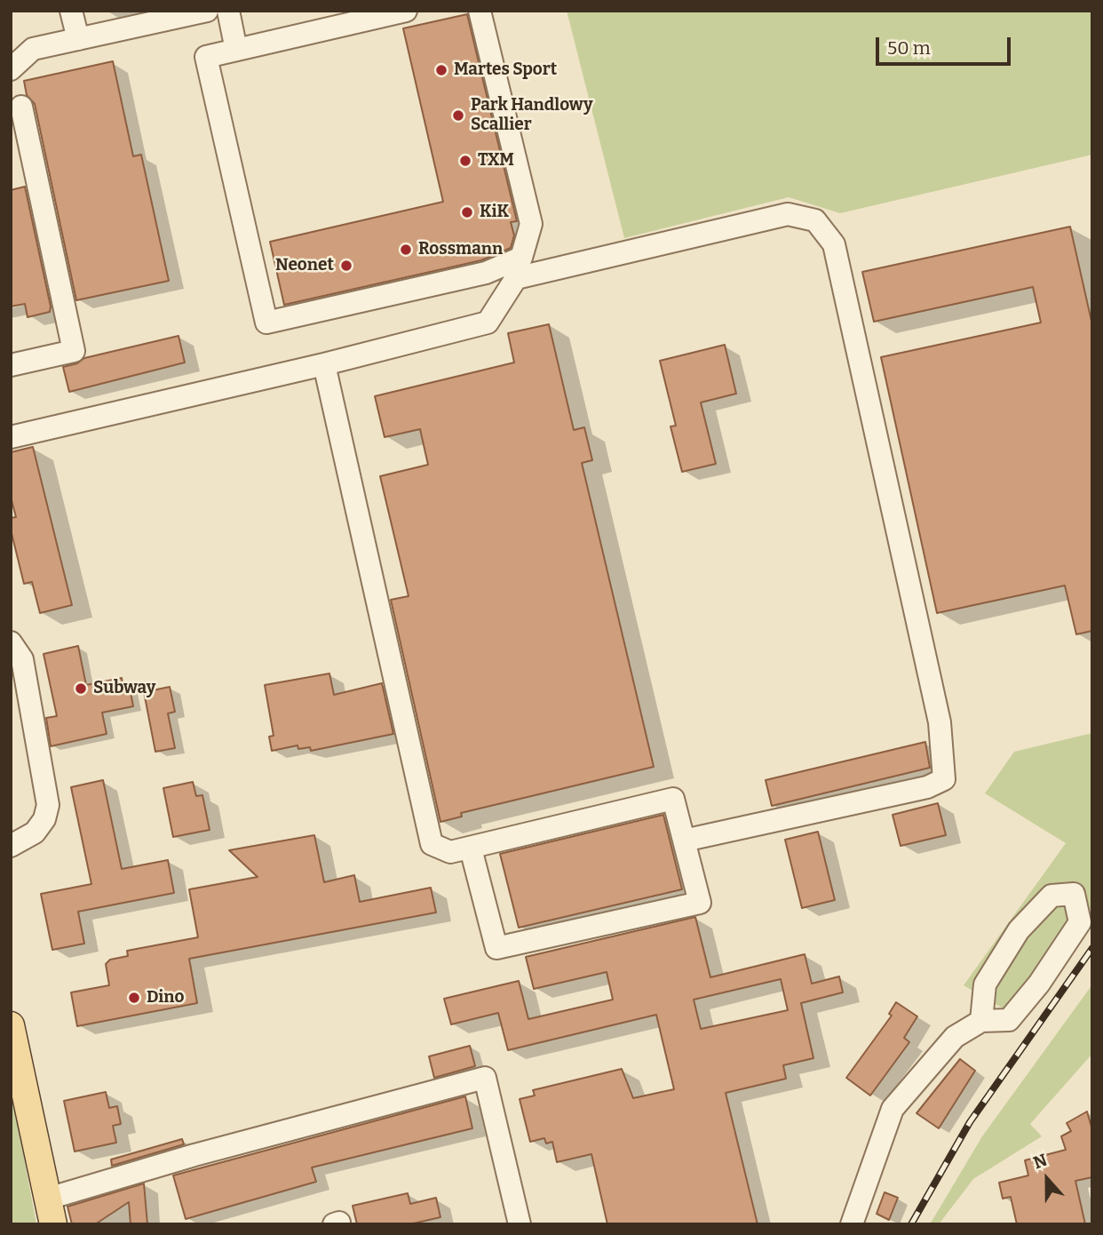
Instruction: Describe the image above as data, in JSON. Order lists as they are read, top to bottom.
{
  "places": [
    "Martes Sport",
    "Park Handlowy Scallier",
    "TXM",
    "KiK",
    "Rossmann",
    "Neonet",
    "Subway",
    "Dino"
  ],
  "scale_bar": "50 m",
  "north": "top"
}
